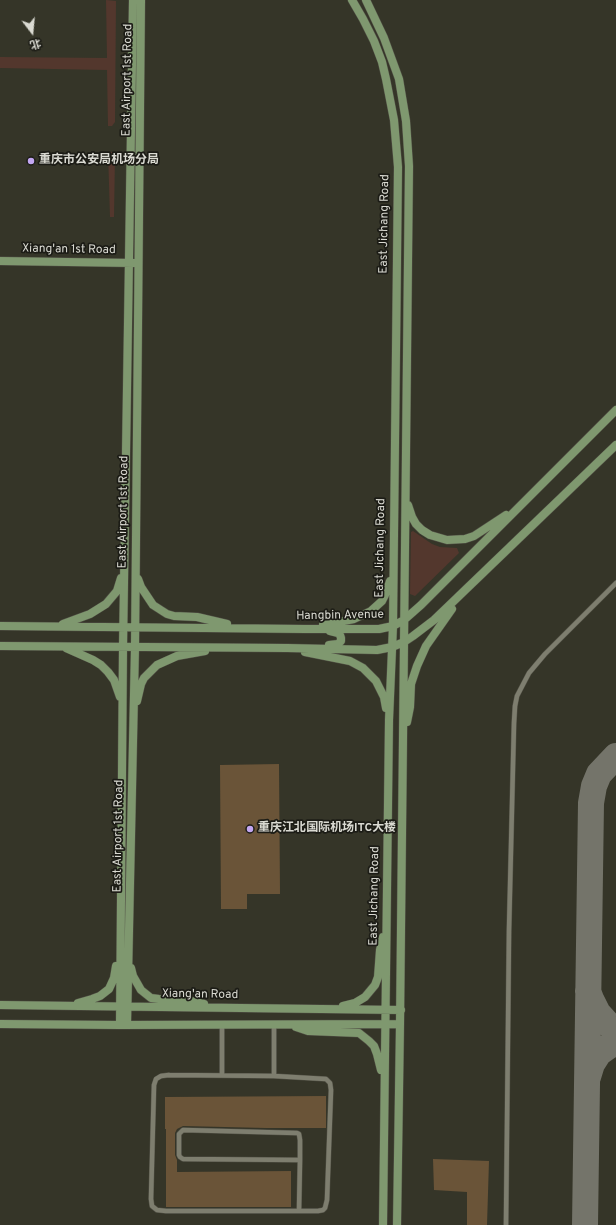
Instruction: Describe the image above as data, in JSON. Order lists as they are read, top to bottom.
{
  "streets": {
    "street": [
      "East Airport 1st Road",
      "East Jichang Road",
      "Xiang'an 1st Road",
      "Hangbin Avenue",
      "Xiang'an Road"
    ]
  },
  "crossings": [
    ["East Airport 1st Road", "Xiang'an 1st Road"],
    ["East Airport 1st Road", "Hangbin Avenue"],
    ["East Airport 1st Road", "Xiang'an Road"],
    ["East Jichang Road", "Hangbin Avenue"],
    ["East Jichang Road", "Xiang'an Road"]
  ],
  "places": ["重庆市公安局机场分局", "重庆江北国际机场ITC大楼"],
  "north": "bottom"
}
